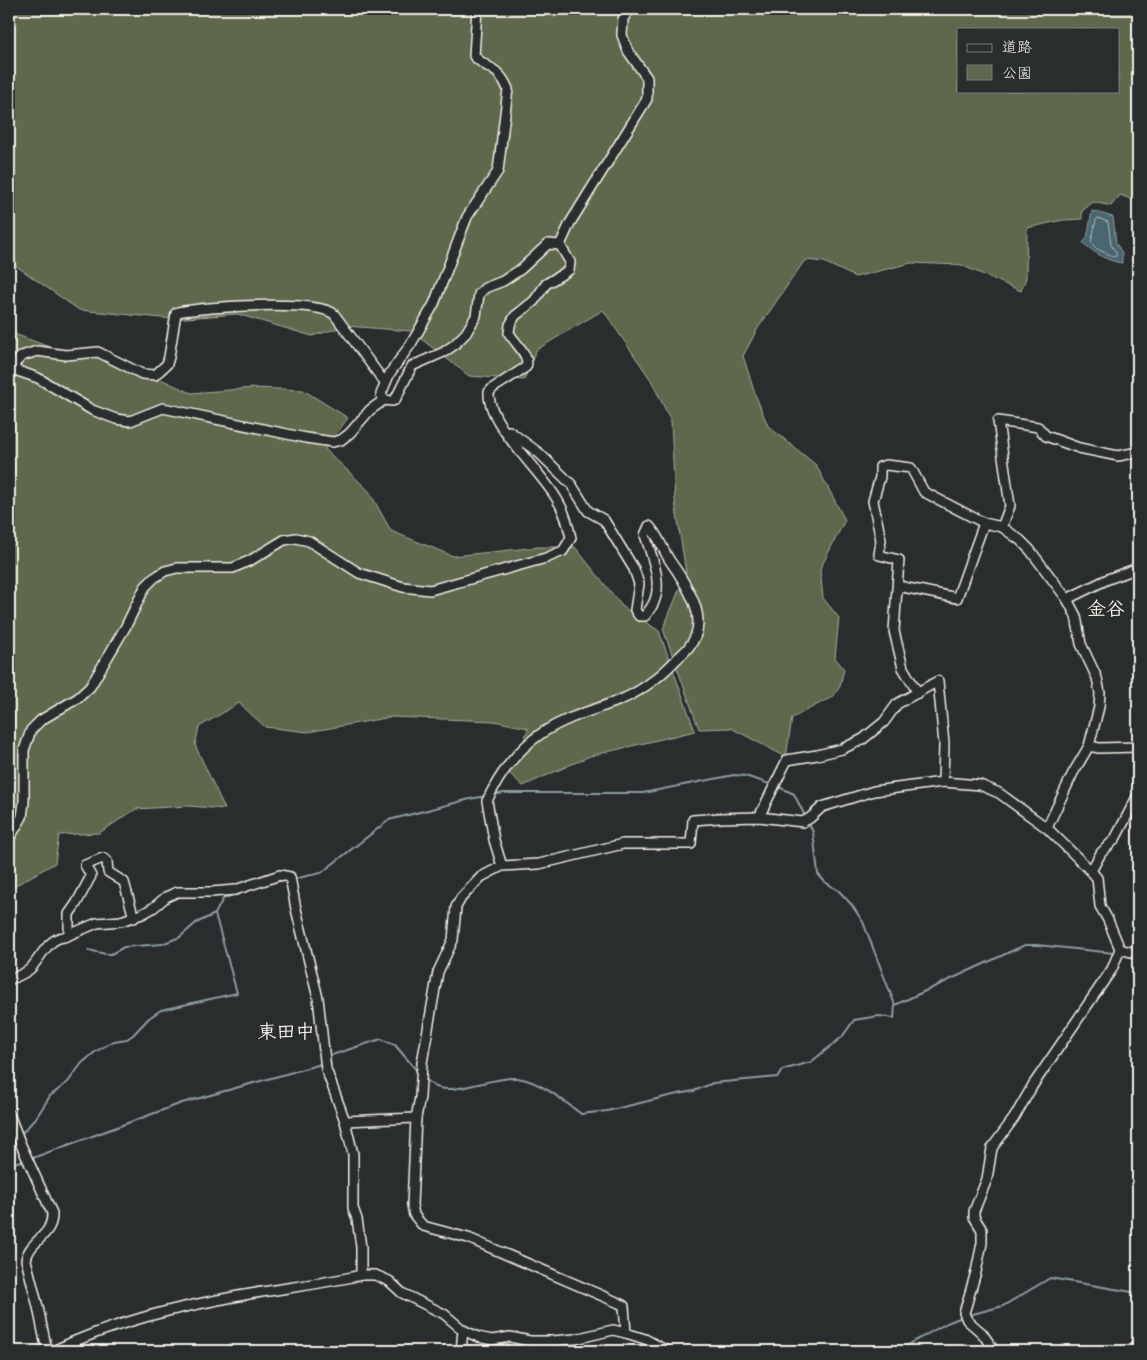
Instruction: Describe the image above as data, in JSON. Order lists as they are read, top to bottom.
{
  "districts": ["金谷", "東田中"],
  "legend": ["道路", "公園"]
}
